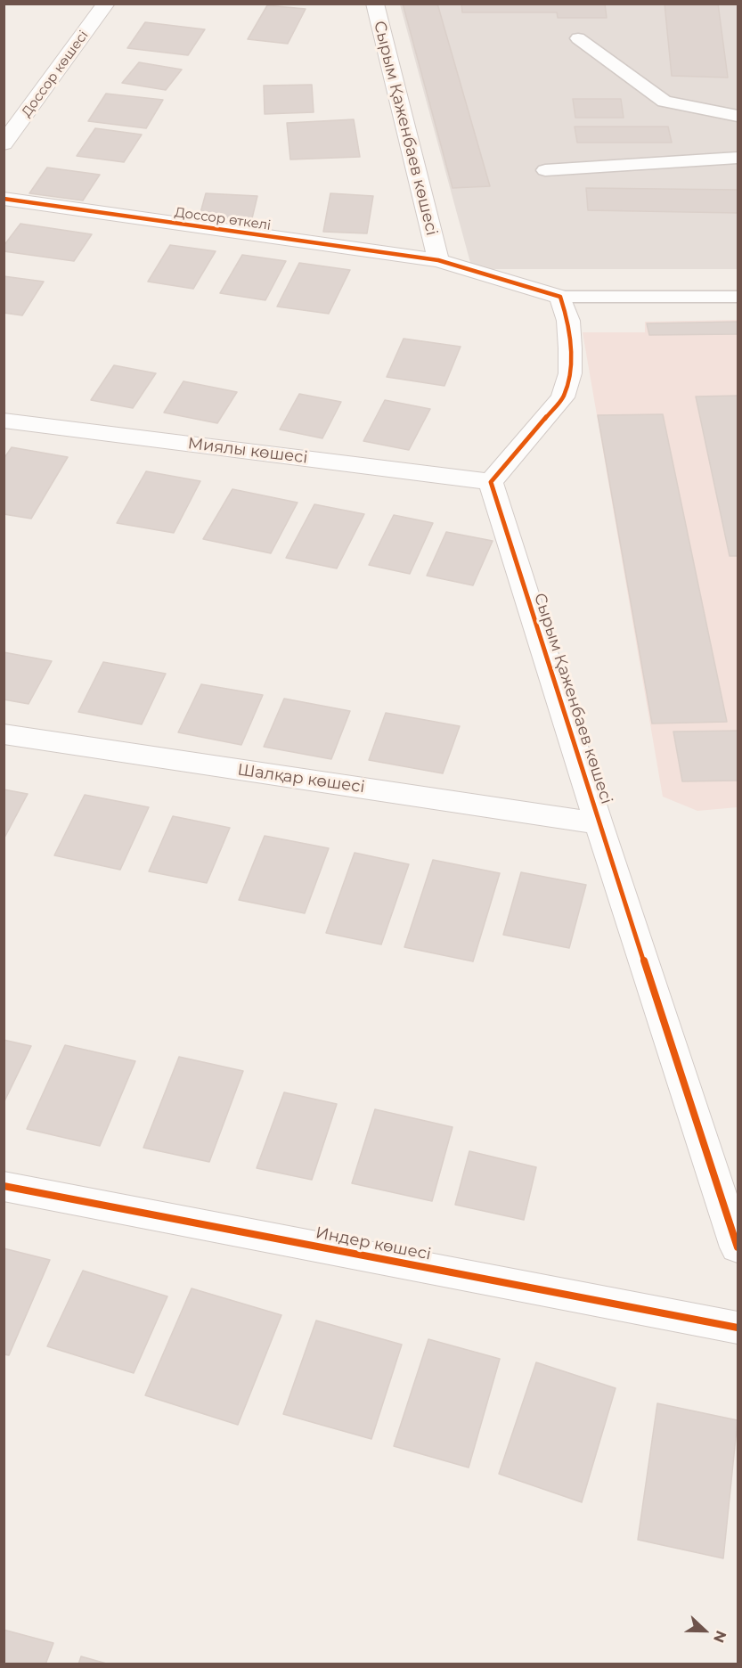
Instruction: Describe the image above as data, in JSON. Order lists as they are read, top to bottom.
{
  "streets": {
    "street": [
      "Доссор көшесі",
      "Сырым Қаженбаев көшесі",
      "Доссор өткелі",
      "Миялы көшесі",
      "Шалқар көшесі",
      "Индер көшесі"
    ]
  },
  "crossings": [
    ["Сырым Қаженбаев көшесі", "Доссор өткелі"],
    ["Сырым Қаженбаев көшесі", "Миялы көшесі"],
    ["Сырым Қаженбаев көшесі", "Шалқар көшесі"]
  ],
  "north": "right"
}
